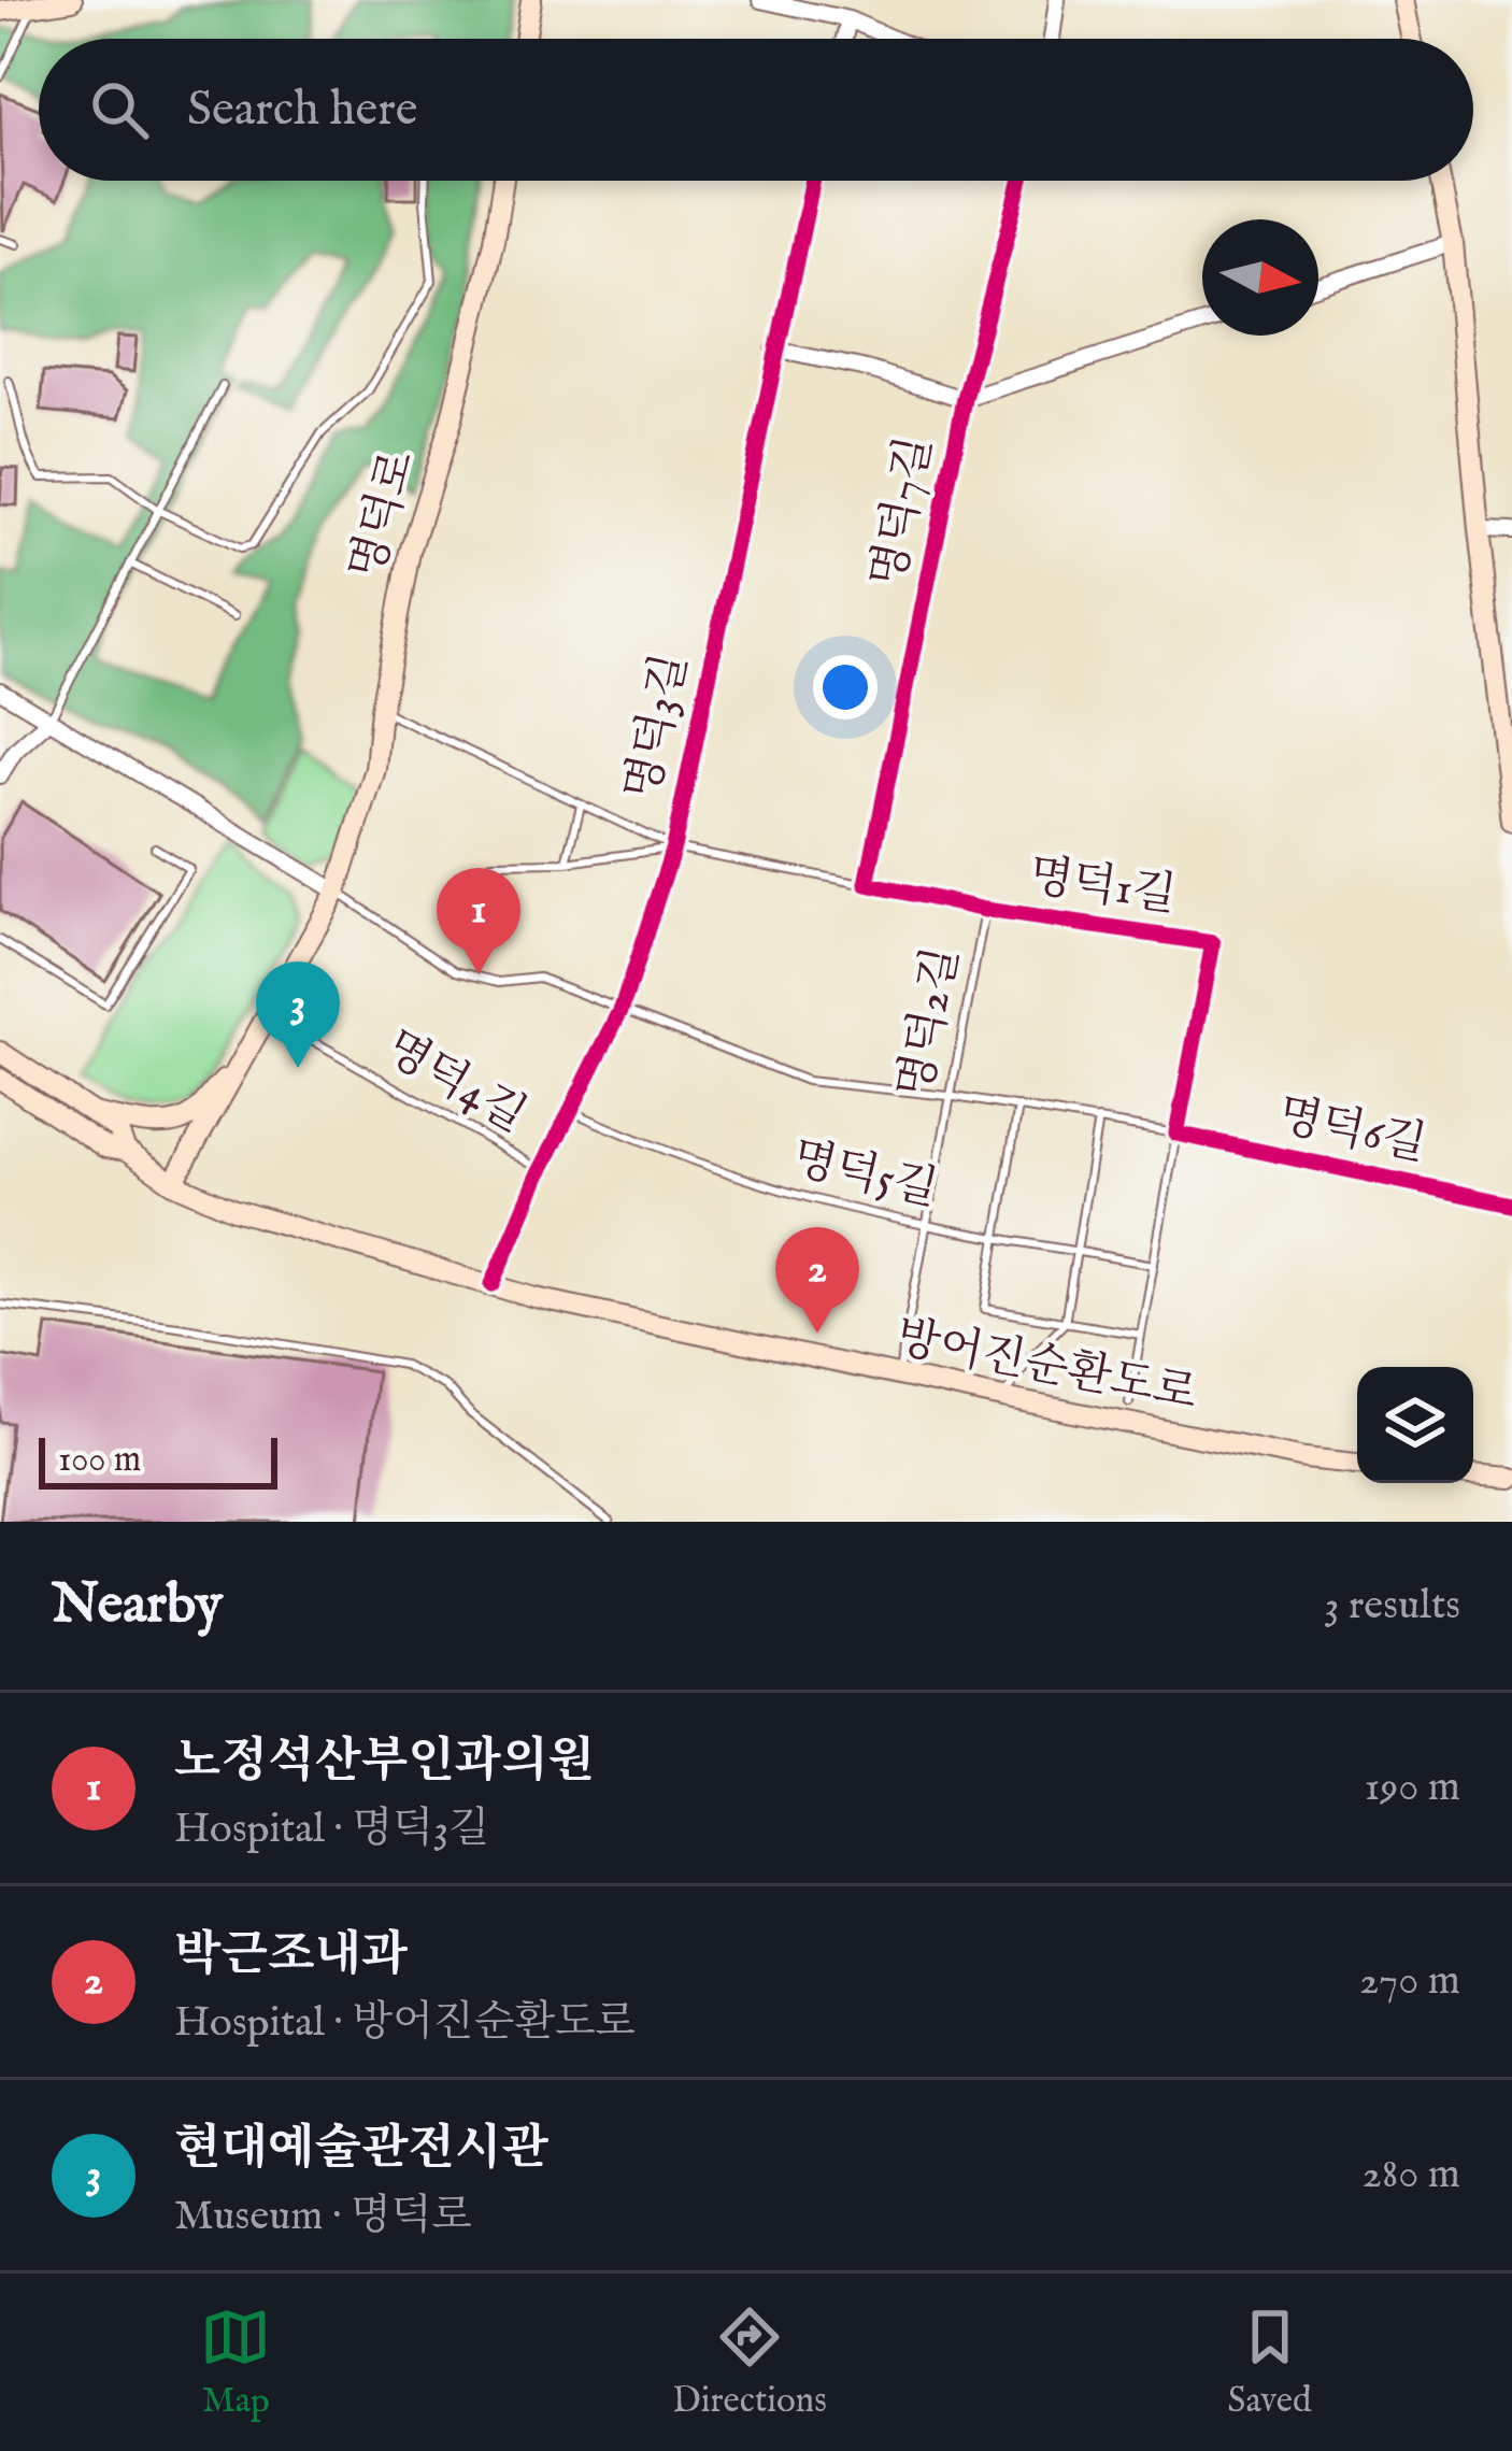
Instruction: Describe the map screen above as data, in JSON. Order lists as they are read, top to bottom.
{
  "streets": {
    "street": [
      "명덕7길",
      "명덕로",
      "명덕3길",
      "명덕1길",
      "명덕6길",
      "방어진순환도로"
    ],
    "lane": ["명덕2길", "명덕4길", "명덕5길"]
  },
  "crossings": [
    ["명덕7길", "명덕1길"],
    ["명덕로", "명덕4길"],
    ["명덕로", "명덕6길"],
    ["명덕로", "방어진순환도로"],
    ["명덕3길", "명덕4길"],
    ["명덕3길", "명덕6길"],
    ["명덕3길", "명덕5길"],
    ["명덕3길", "방어진순환도로"],
    ["명덕1길", "명덕2길"],
    ["명덕1길", "명덕6길"],
    ["명덕1길", "명덕5길"],
    ["명덕2길", "명덕6길"],
    ["명덕2길", "명덕5길"],
    ["명덕2길", "방어진순환도로"]
  ],
  "scale_bar": "100 m",
  "north": "right",
  "page": {
    "search": "Search here",
    "pins": ["1", "3", "2"],
    "scale": "100 m",
    "heading": ["Nearby", "3 results"],
    "list": [
      {
        "mark": "1",
        "name": "노정석산부인과의원",
        "note": "Hospital · 명덕3길",
        "value": "190 m"
      },
      {
        "mark": "2",
        "name": "박근조내과",
        "note": "Hospital · 방어진순환도로",
        "value": "270 m"
      },
      {
        "mark": "3",
        "name": "현대예술관전시관",
        "note": "Museum · 명덕로",
        "value": "280 m"
      }
    ],
    "nav": ["Map", "Directions", "Saved"]
  }
}
